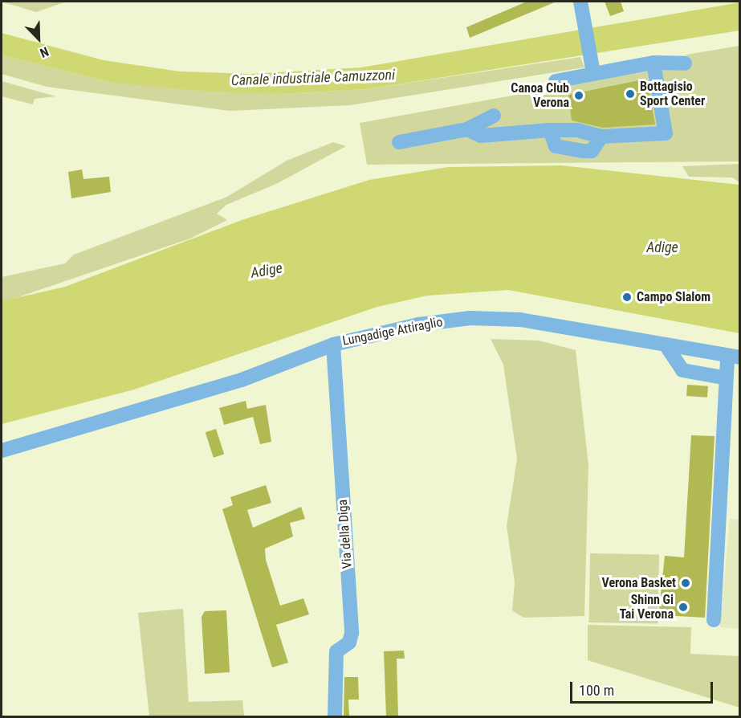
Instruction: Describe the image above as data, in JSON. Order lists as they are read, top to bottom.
{
  "streets": {
    "street": ["Lungadige Attiraglio", "Via della Diga"]
  },
  "crossings": [
    ["Lungadige Attiraglio", "Via della Diga"]
  ],
  "water": ["Canale industriale Camuzzoni", "Adige"],
  "places": [
    "Bottagisio Sport Center",
    "Canoa Club Verona",
    "Campo Slalom",
    "Verona Basket",
    "Shinn Gi Tai Verona"
  ],
  "scale_bar": "100 m",
  "north": "bottom right"
}
